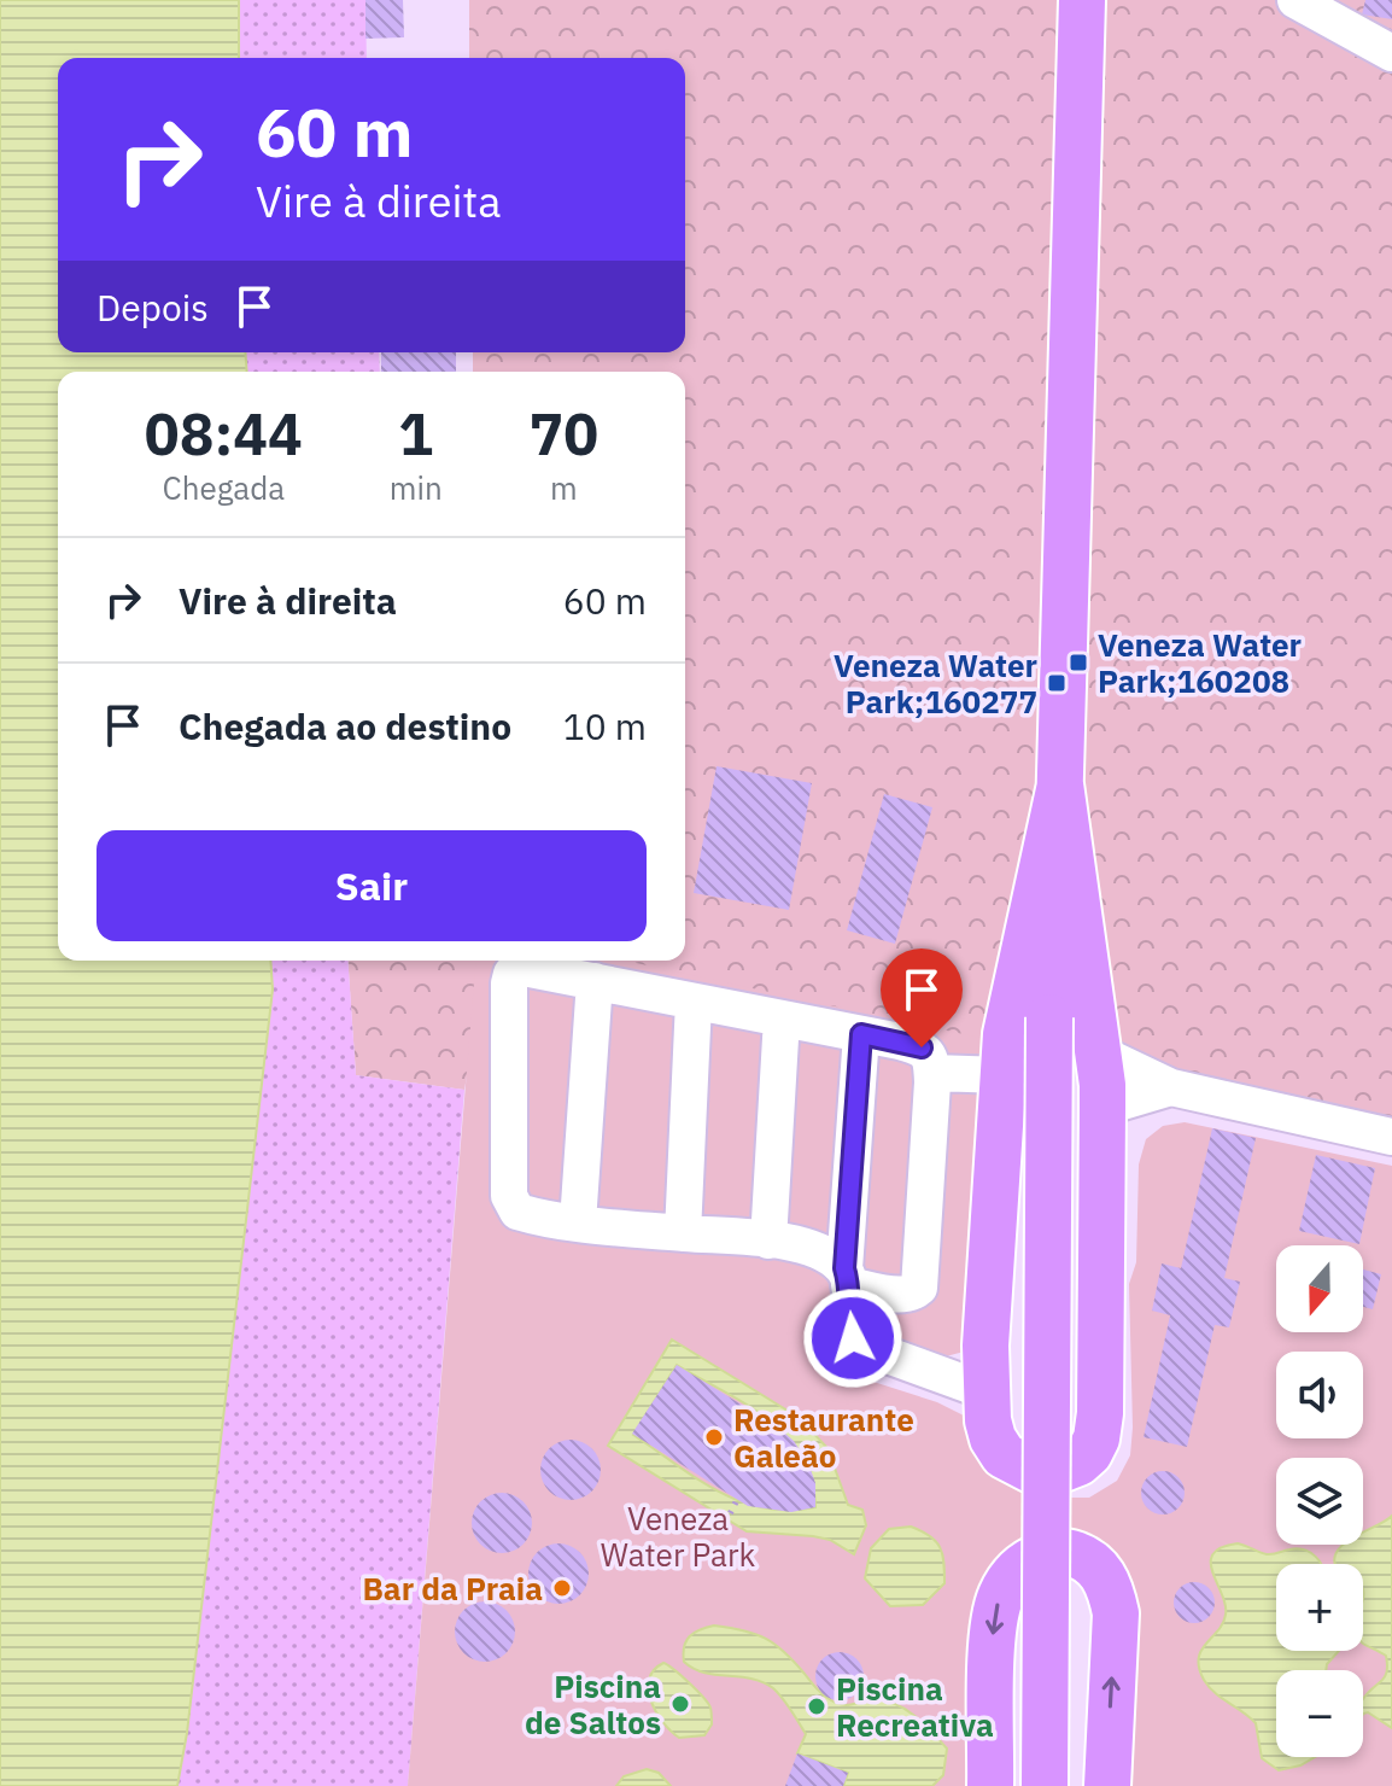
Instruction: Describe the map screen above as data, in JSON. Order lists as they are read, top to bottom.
{
  "parks": ["Veneza Water Park"],
  "places": {
    "transit": ["Veneza Water Park;160208", "Veneza Water Park;160277"],
    "other": [
      "Restaurante Galeão",
      "Bar da Praia",
      "Piscina de Saltos",
      "Piscina Recreativa"
    ]
  },
  "north": "bottom",
  "page": {
    "turn": ["60 m", "Vire à direita"],
    "then": "Depois",
    "eta": [
      "08:44",
      "Chegada",
      "1",
      "min",
      "70",
      "m"
    ],
    "list": [
      {
        "name": "Vire à direita",
        "value": "60 m"
      },
      {
        "name": "Chegada ao destino",
        "value": "10 m"
      }
    ],
    "buttons": "Sair",
    "map_buttons": ["+", "−"]
  }
}
